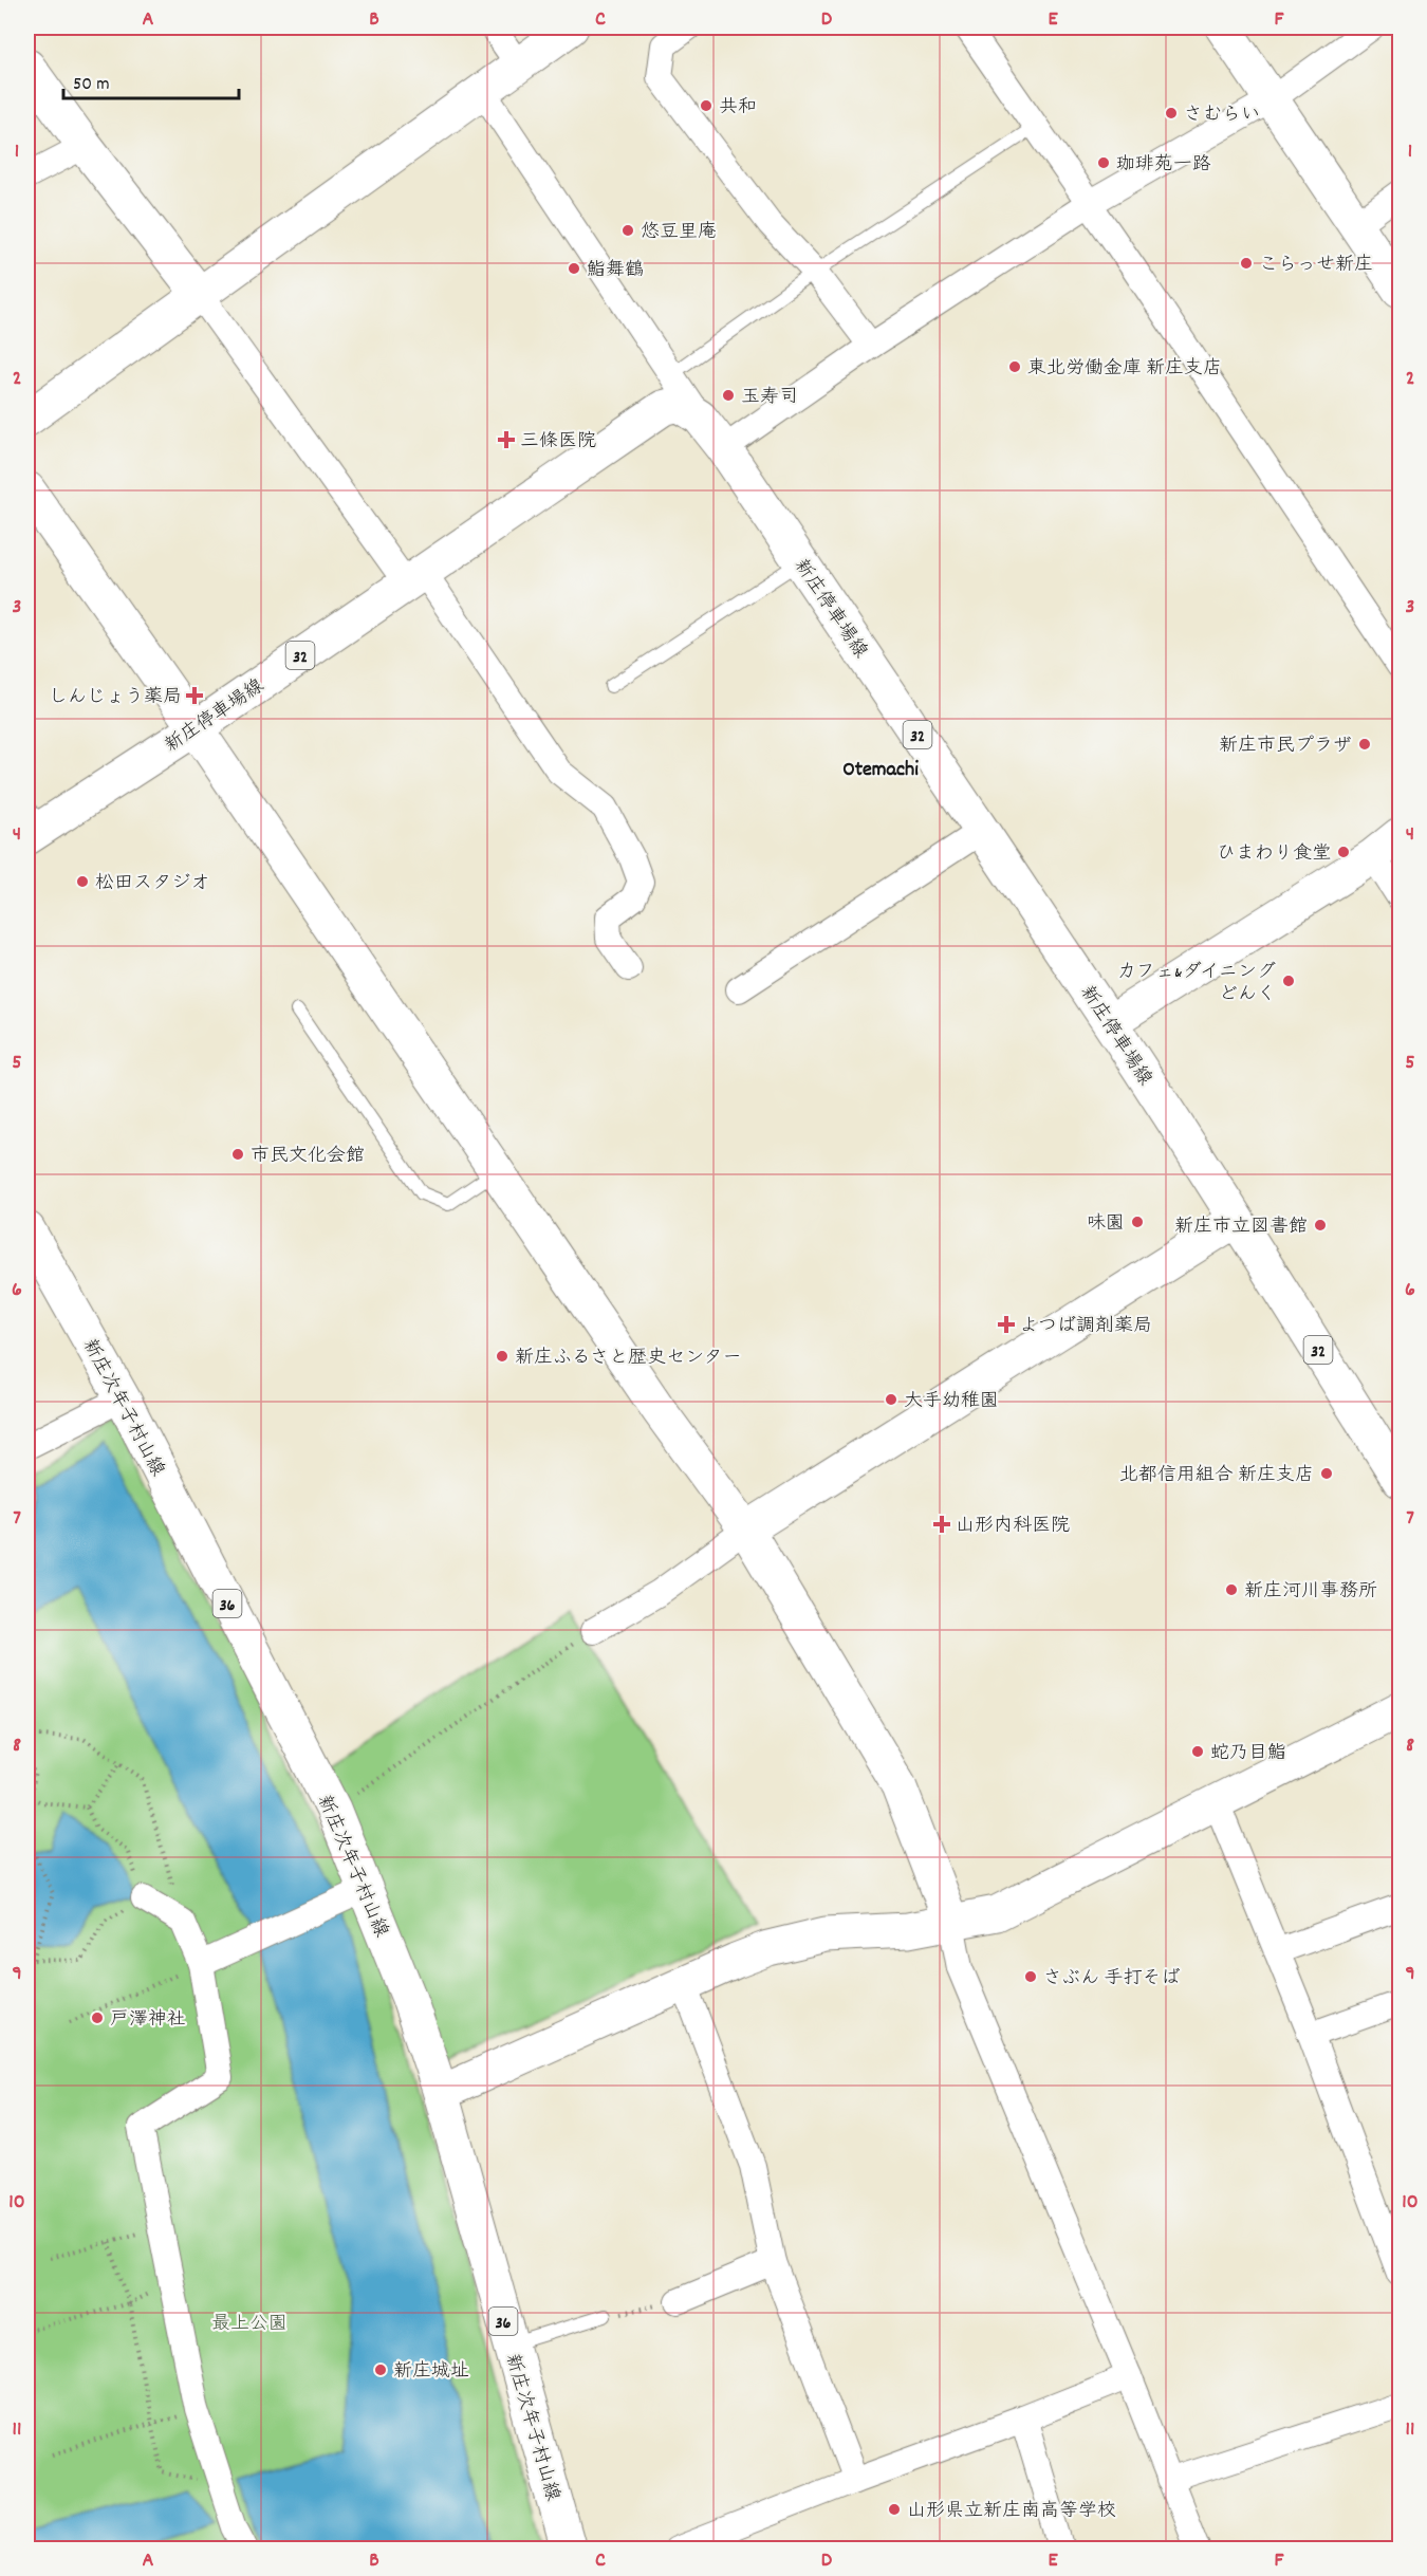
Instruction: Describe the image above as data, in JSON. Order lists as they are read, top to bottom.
{
  "streets": {
    "street": [
      "新庄停車場線",
      "32",
      "新庄次年子村山線",
      "36"
    ]
  },
  "districts": ["Otemachi"],
  "parks": ["最上公園"],
  "places": {
    "other": [
      "共和",
      "さむらい",
      "珈琲苑一路",
      "悠豆里庵",
      "こらっせ新庄",
      "鮨舞鶴",
      "東北労働金庫 新庄支店",
      "玉寿司",
      "新庄市民プラザ",
      "ひまわり食堂",
      "松田スタジオ",
      "カフェ&ダイニング どんく",
      "市民文化会館",
      "味園",
      "新庄市立図書館",
      "新庄ふるさと歴史センター",
      "大手幼稚園",
      "北都信用組合 新庄支店",
      "新庄河川事務所",
      "蛇乃目鮨",
      "さぶん 手打そば",
      "戸澤神社",
      "新庄城址",
      "山形県立新庄南高等学校"
    ],
    "health": [
      "三條医院",
      "しんじょう薬局",
      "よつば調剤薬局",
      "山形内科医院"
    ]
  },
  "scale_bar": "50 m",
  "grid": {
    "columns": [
      "A",
      "B",
      "C",
      "D",
      "E",
      "F"
    ],
    "rows": [
      "1",
      "2",
      "3",
      "4",
      "5",
      "6",
      "7",
      "8",
      "9",
      "10",
      "11"
    ]
  }
}
